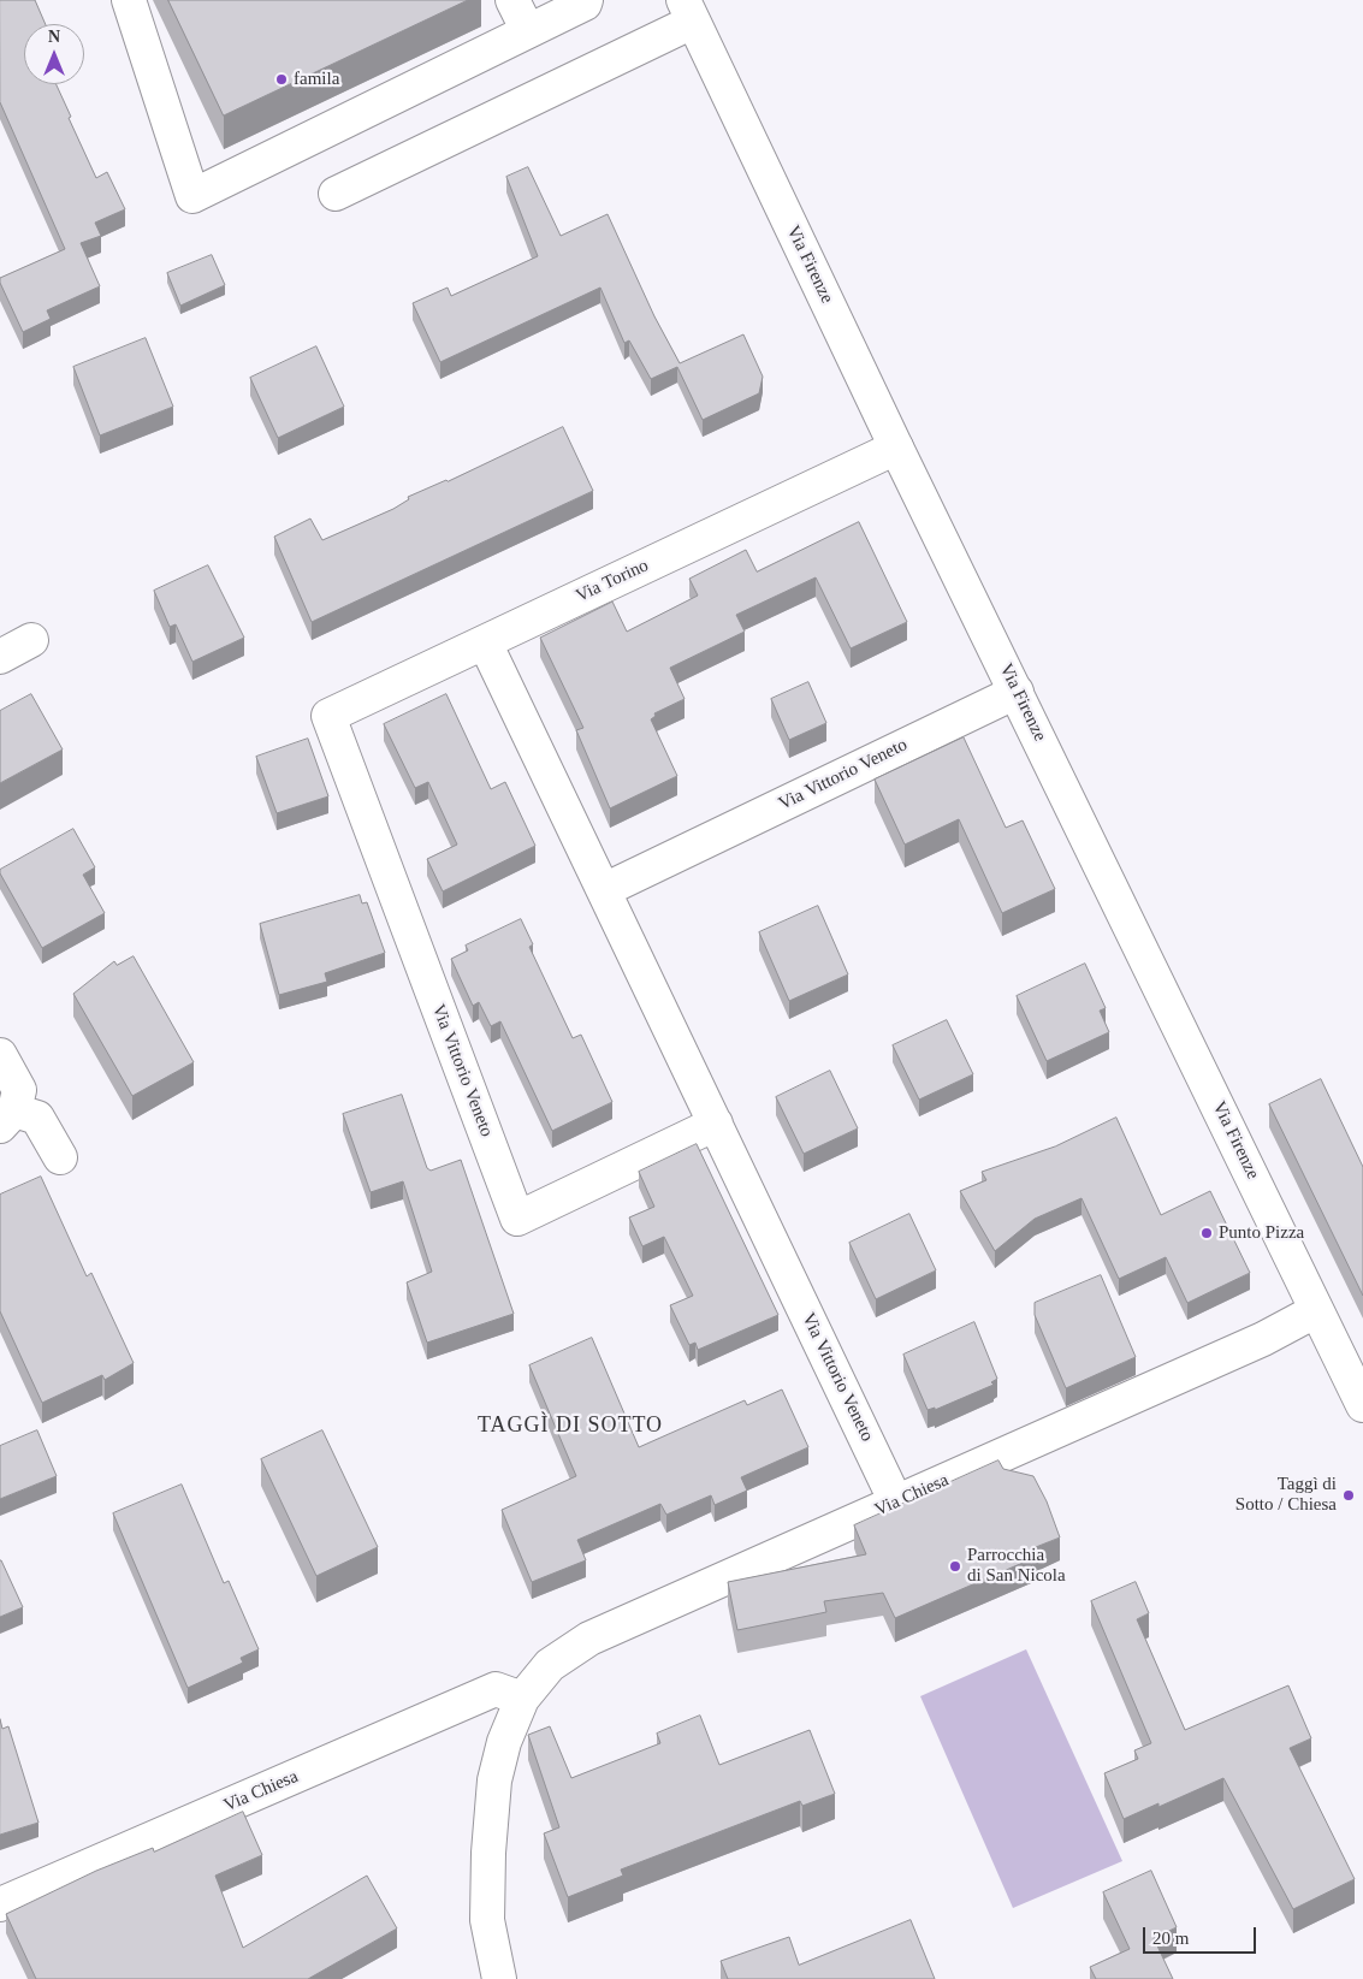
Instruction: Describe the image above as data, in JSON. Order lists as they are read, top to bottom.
{
  "streets": {
    "street": [
      "Via Firenze",
      "Via Torino",
      "Via Vittorio Veneto",
      "Via Chiesa"
    ]
  },
  "crossings": [
    ["Via Firenze", "Via Torino"],
    ["Via Firenze", "Via Vittorio Veneto"],
    ["Via Firenze", "Via Chiesa"],
    ["Via Torino", "Via Vittorio Veneto"],
    ["Via Vittorio Veneto", "Via Chiesa"]
  ],
  "districts": ["TAGGÌ DI SOTTO"],
  "places": [
    "famila",
    "Punto Pizza",
    "Taggì di Sotto / Chiesa",
    "Parrocchia di San Nicola"
  ],
  "scale_bar": "20 m",
  "north": "top"
}
